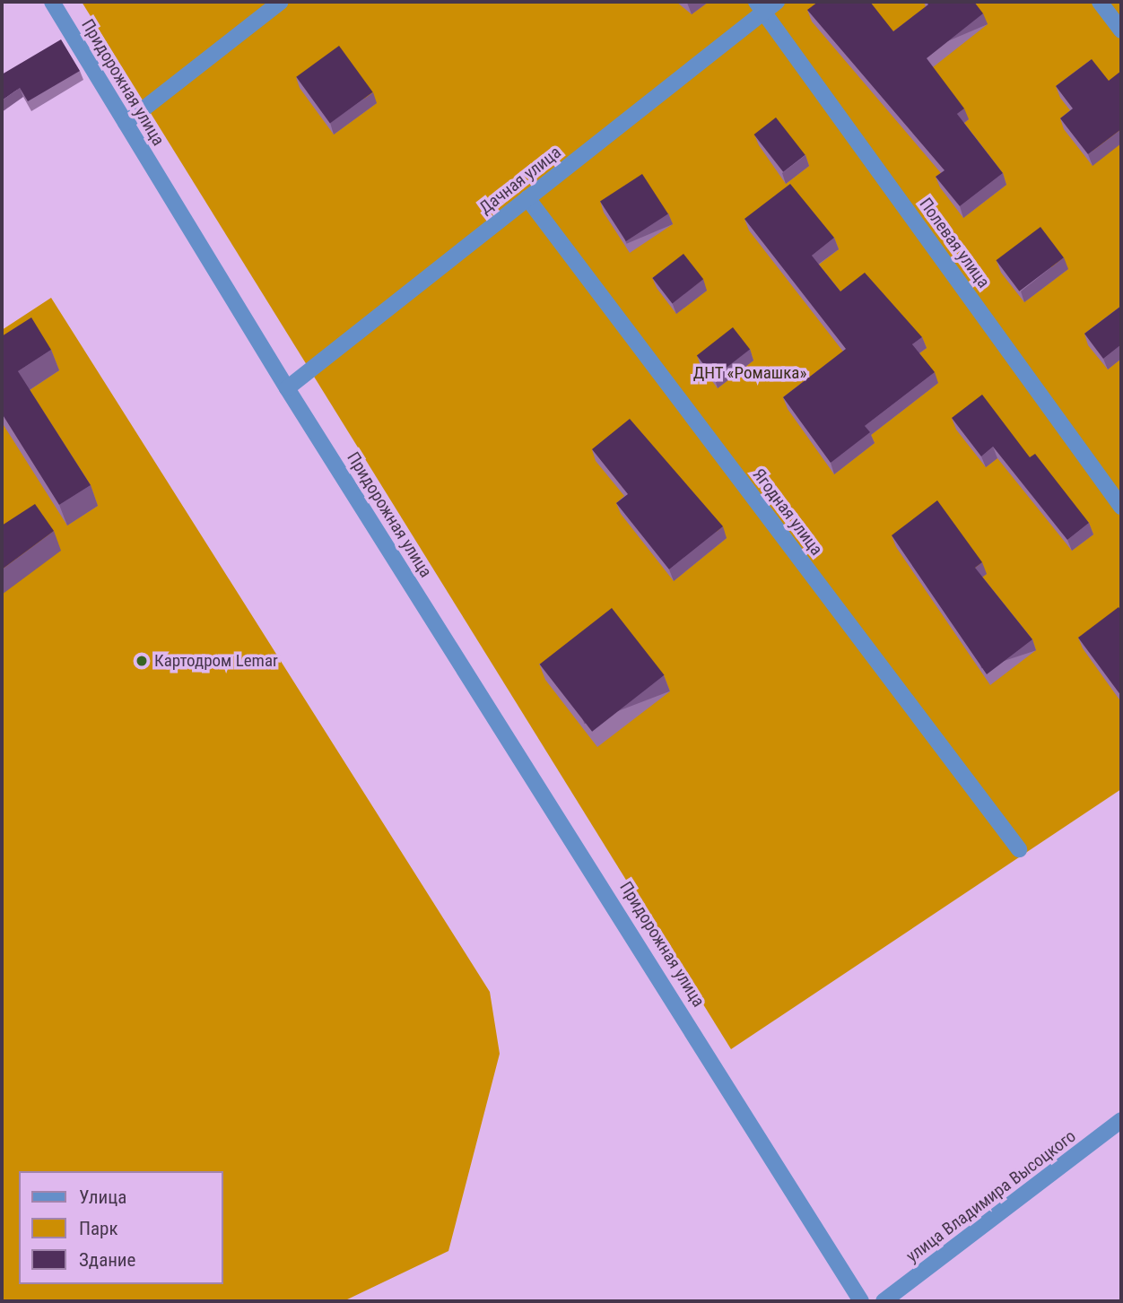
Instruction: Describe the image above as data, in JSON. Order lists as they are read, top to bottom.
{
  "streets": {
    "street": [
      "Придорожная улица",
      "Дачная улица",
      "Полевая улица",
      "Ягодная улица",
      "улица Владимира Высоцкого"
    ]
  },
  "crossings": [
    ["Придорожная улица", "Дачная улица"],
    ["Дачная улица", "Полевая улица"],
    ["Дачная улица", "Ягодная улица"]
  ],
  "parks": ["ДНТ «Ромашка»"],
  "places": ["Картодром Lemar"],
  "legend": ["Улица", "Парк", "Здание"]
}
